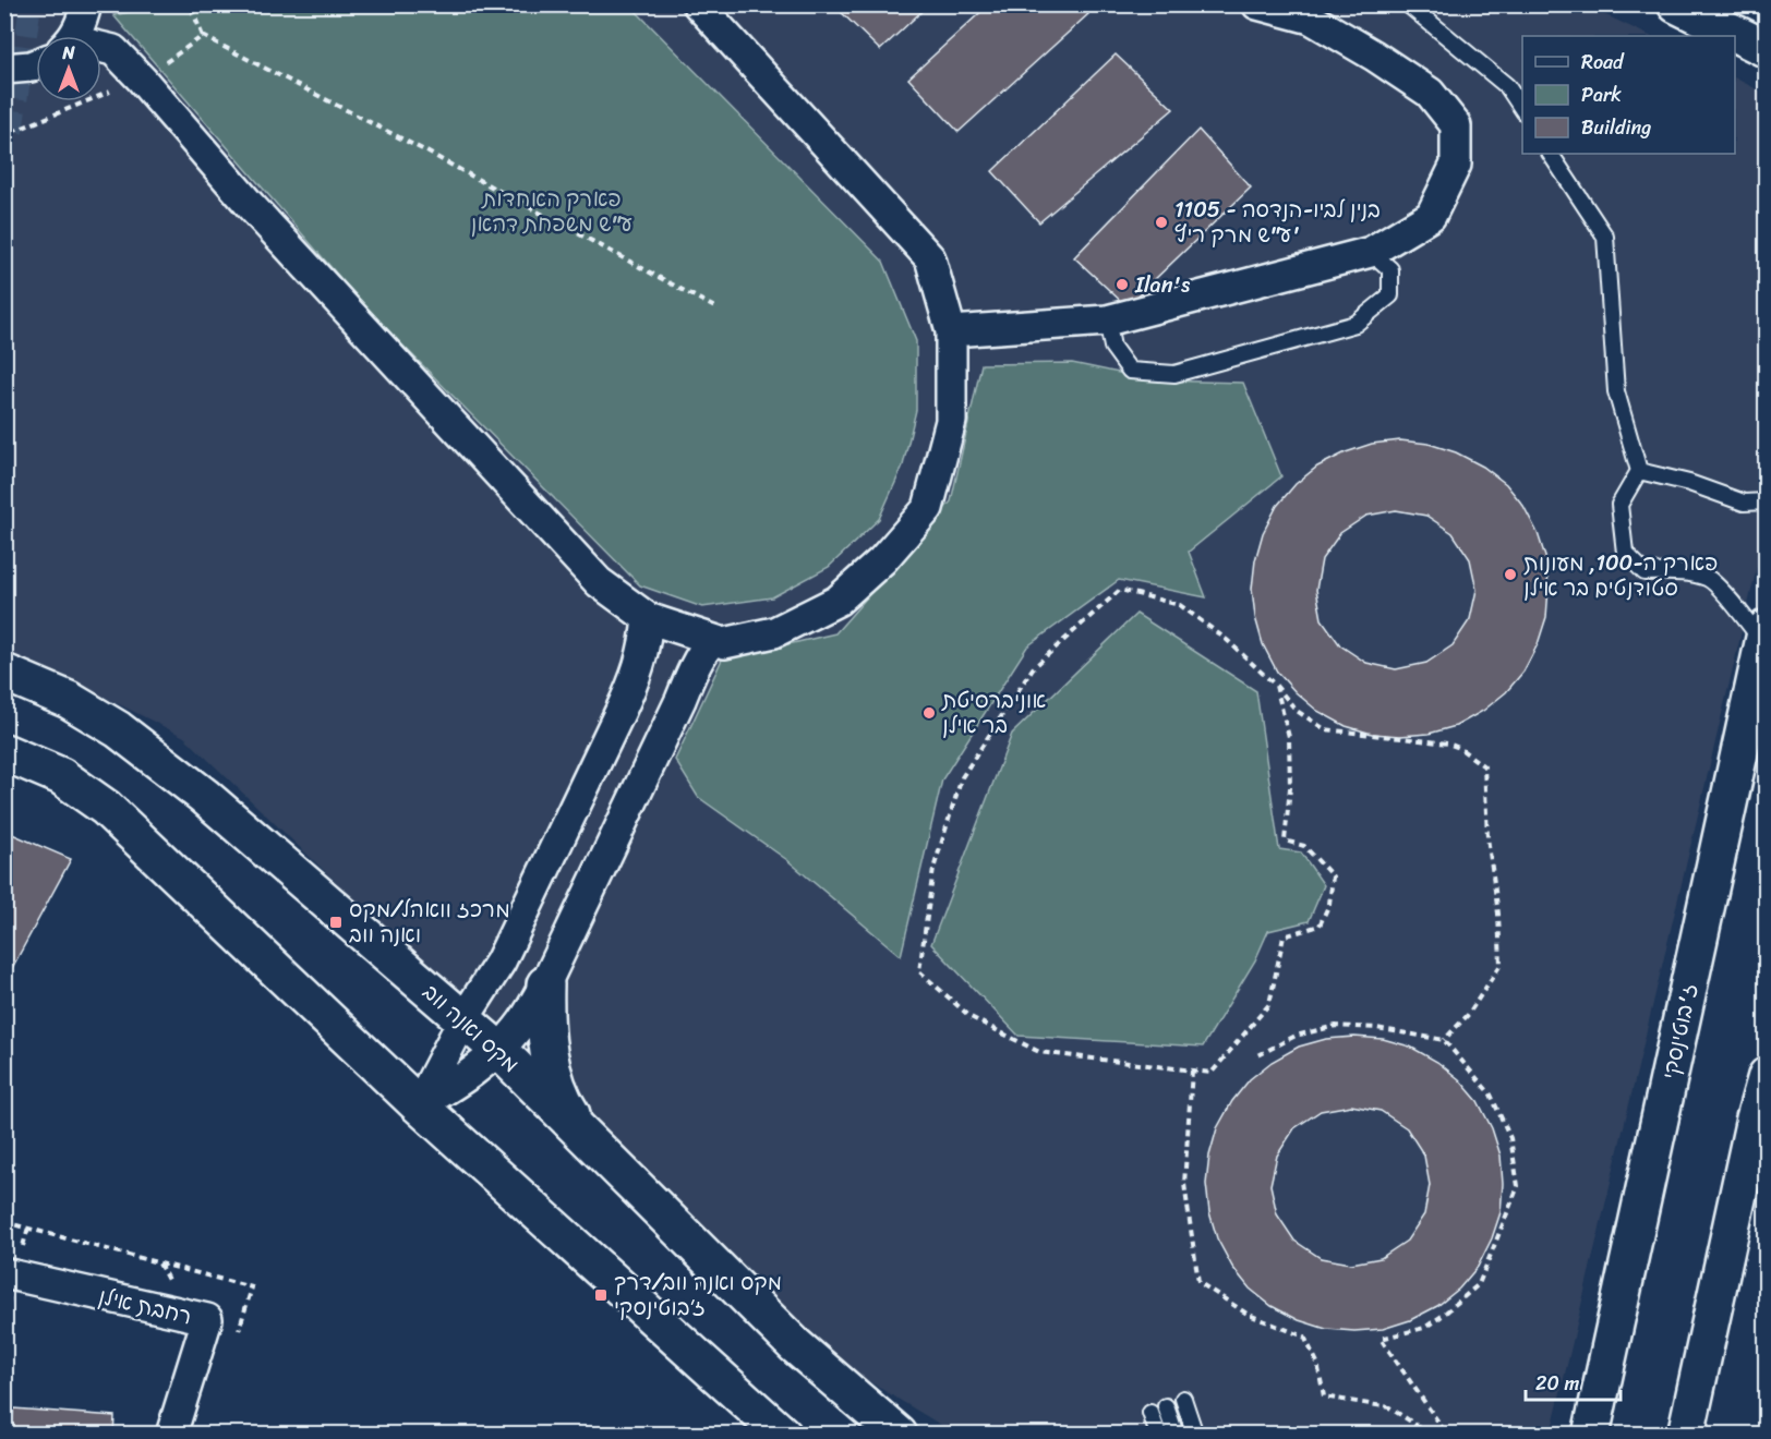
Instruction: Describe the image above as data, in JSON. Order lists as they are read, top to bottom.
{
  "streets": {
    "street": ["מקס ואנה ווב", "ז'בוטינסקי", "רחבת אילן"]
  },
  "parks": ["פארק האחדות ע\"ש משפחת דהאן"],
  "places": {
    "other": [
      "1105 - בנין לביו-הנדסה ע\"ש מרק ריץ'",
      "Ilan's",
      "פארק ה-100, מעונות סטודנטים בר אילן",
      "אוניברסיטת בר אילן"
    ],
    "transit": ["מרכז וואהל/מקס ואנה ווב", "מקס ואנה ווב/דרך ז׳בוטינסקי"]
  },
  "legend": ["Road", "Park", "Building"],
  "scale_bar": "20 m",
  "north": "top"
}
